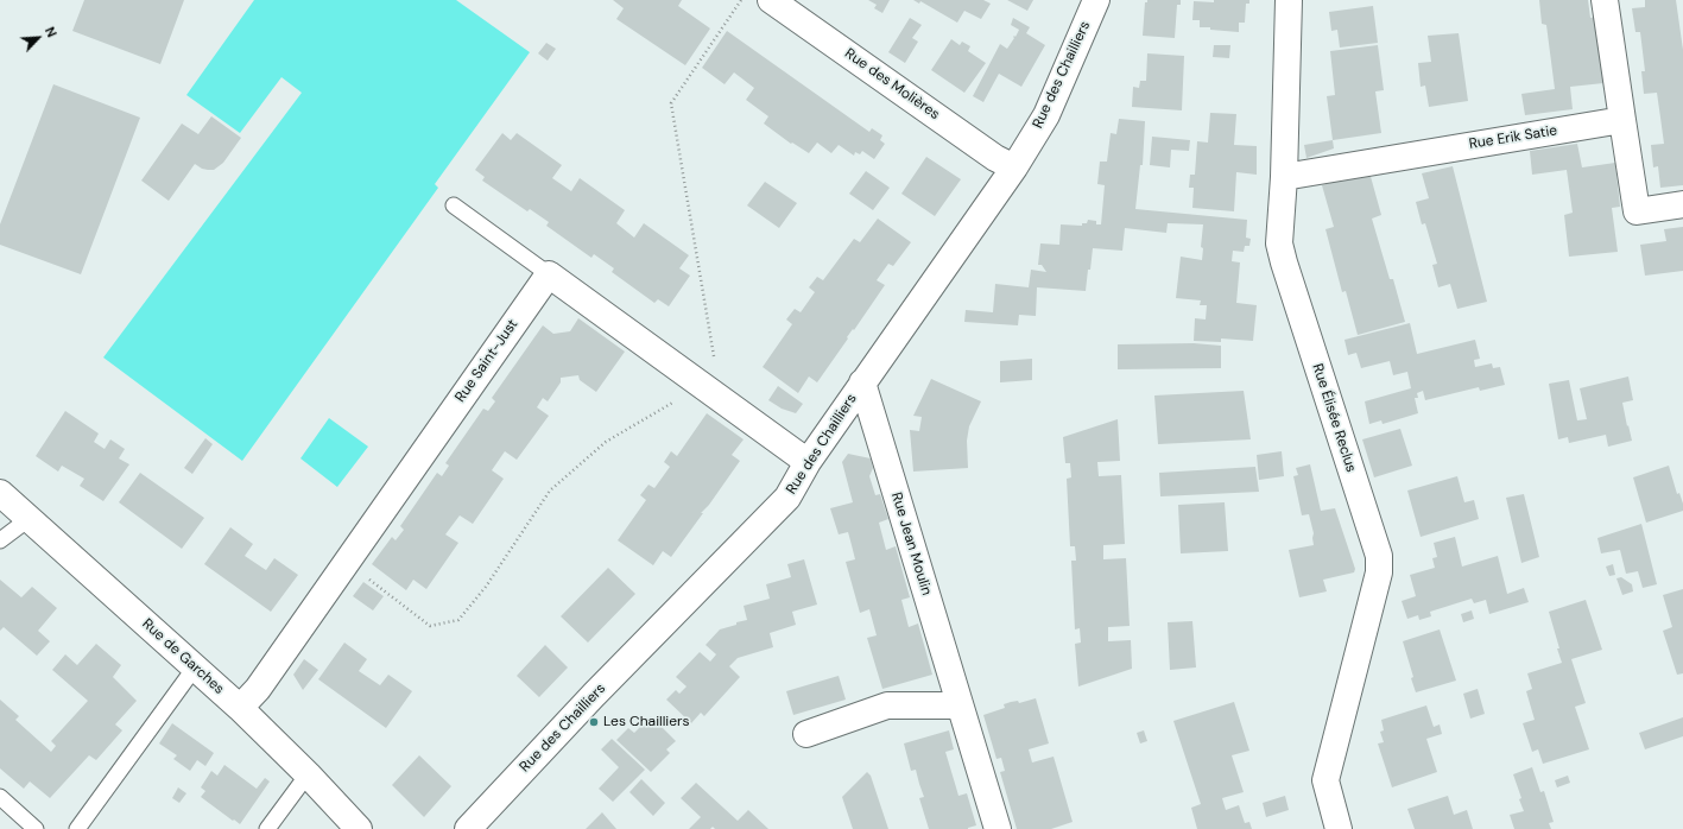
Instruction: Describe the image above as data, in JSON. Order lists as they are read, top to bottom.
{
  "streets": {
    "street": [
      "Rue des Chailliers",
      "Rue des Molières",
      "Rue Erik Satie",
      "Rue Saint-Just",
      "Rue Élisée Reclus",
      "Rue Jean Moulin",
      "Rue de Garches"
    ]
  },
  "crossings": [
    ["Rue des Chailliers", "Rue des Molières"],
    ["Rue des Chailliers", "Rue Jean Moulin"],
    ["Rue Erik Satie", "Rue Élisée Reclus"],
    ["Rue Saint-Just", "Rue de Garches"]
  ],
  "places": ["Les Chailliers"],
  "north": "top right"
}
